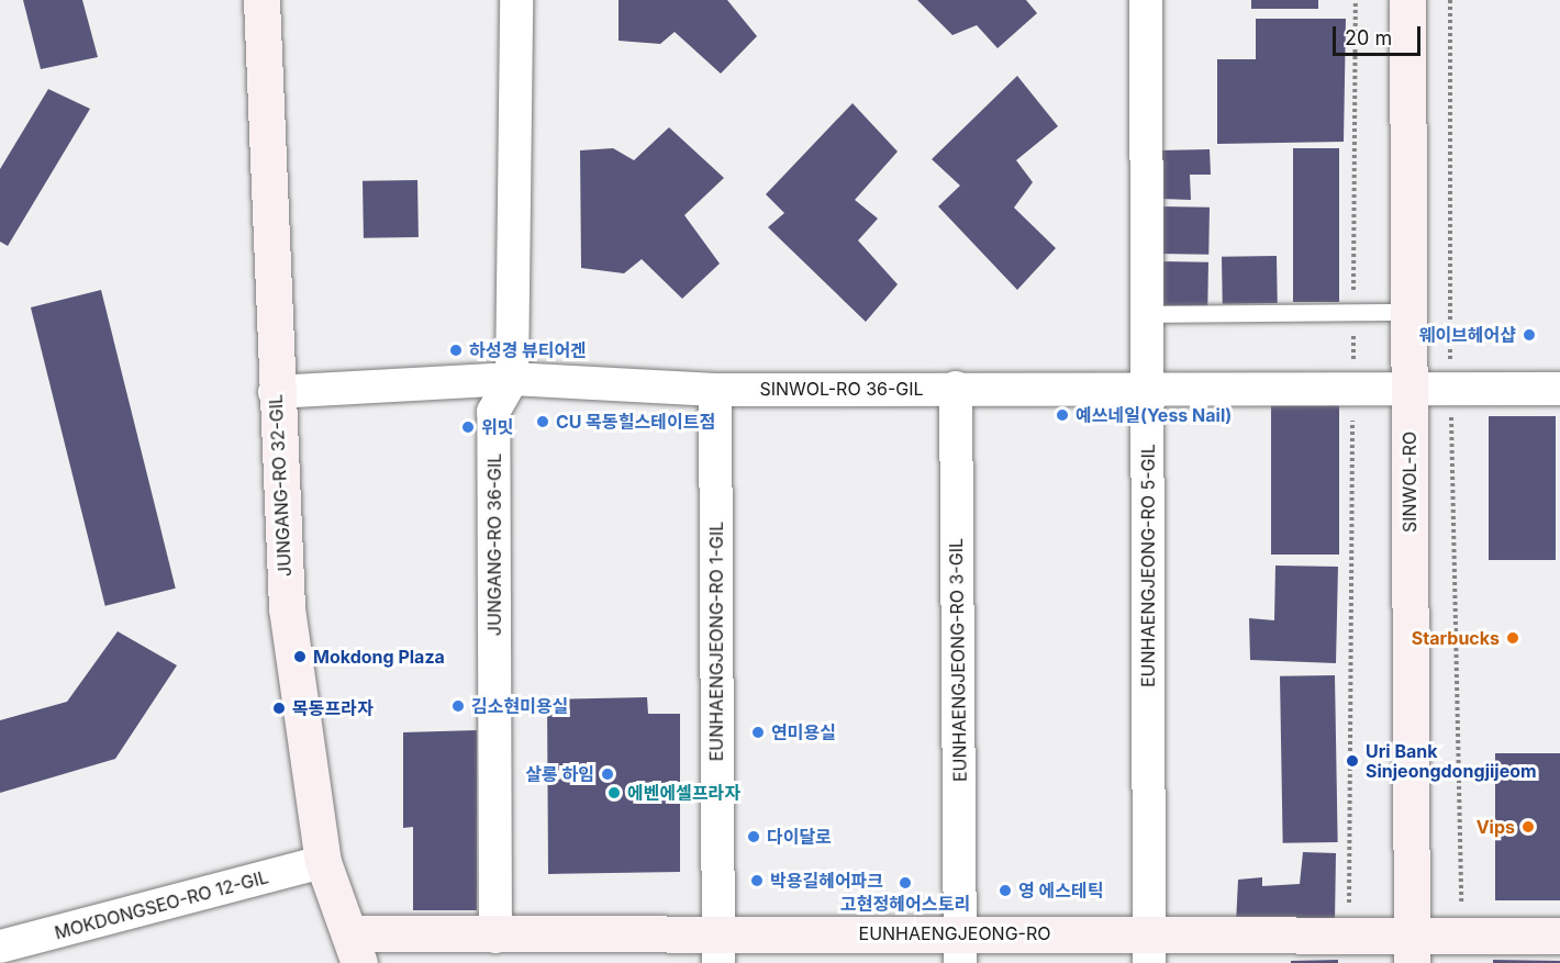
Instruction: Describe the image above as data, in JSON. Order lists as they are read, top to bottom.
{
  "streets": {
    "street": [
      "SINWOL-RO 36-GIL",
      "SINWOL-RO",
      "JUNGANG-RO 32-GIL",
      "JUNGANG-RO 36-GIL",
      "EUNHAENGJEONG-RO 5-GIL",
      "EUNHAENGJEONG-RO 1-GIL",
      "EUNHAENGJEONG-RO 3-GIL",
      "MOKDONGSEO-RO 12-GIL",
      "EUNHAENGJEONG-RO"
    ]
  },
  "crossings": [
    ["SINWOL-RO 36-GIL", "SINWOL-RO"],
    ["SINWOL-RO 36-GIL", "JUNGANG-RO 32-GIL"],
    ["SINWOL-RO 36-GIL", "JUNGANG-RO 36-GIL"],
    ["SINWOL-RO 36-GIL", "EUNHAENGJEONG-RO 5-GIL"],
    ["SINWOL-RO 36-GIL", "EUNHAENGJEONG-RO 1-GIL"],
    ["SINWOL-RO 36-GIL", "EUNHAENGJEONG-RO 3-GIL"],
    ["SINWOL-RO", "EUNHAENGJEONG-RO"],
    ["JUNGANG-RO 32-GIL", "MOKDONGSEO-RO 12-GIL"],
    ["JUNGANG-RO 32-GIL", "EUNHAENGJEONG-RO"],
    ["JUNGANG-RO 36-GIL", "EUNHAENGJEONG-RO"],
    ["EUNHAENGJEONG-RO 5-GIL", "EUNHAENGJEONG-RO"],
    ["EUNHAENGJEONG-RO 1-GIL", "EUNHAENGJEONG-RO"],
    ["EUNHAENGJEONG-RO 3-GIL", "EUNHAENGJEONG-RO"]
  ],
  "places": [
    "웨이브헤어샵",
    "하성경 뷰티어겐",
    "예쓰네일(Yess Nail)",
    "CU 목동힐스테이트점",
    "위밋",
    "Starbucks",
    "Mokdong Plaza",
    "김소현미용실",
    "목동프라자",
    "연미용실",
    "Uri Bank Sinjeongdongjijeom",
    "살롱 하임",
    "에벤에셀프라자",
    "Vips",
    "다이달로",
    "박용길헤어파크",
    "고현정헤어스토리",
    "영 에스테틱"
  ],
  "scale_bar": "20 m"
}
